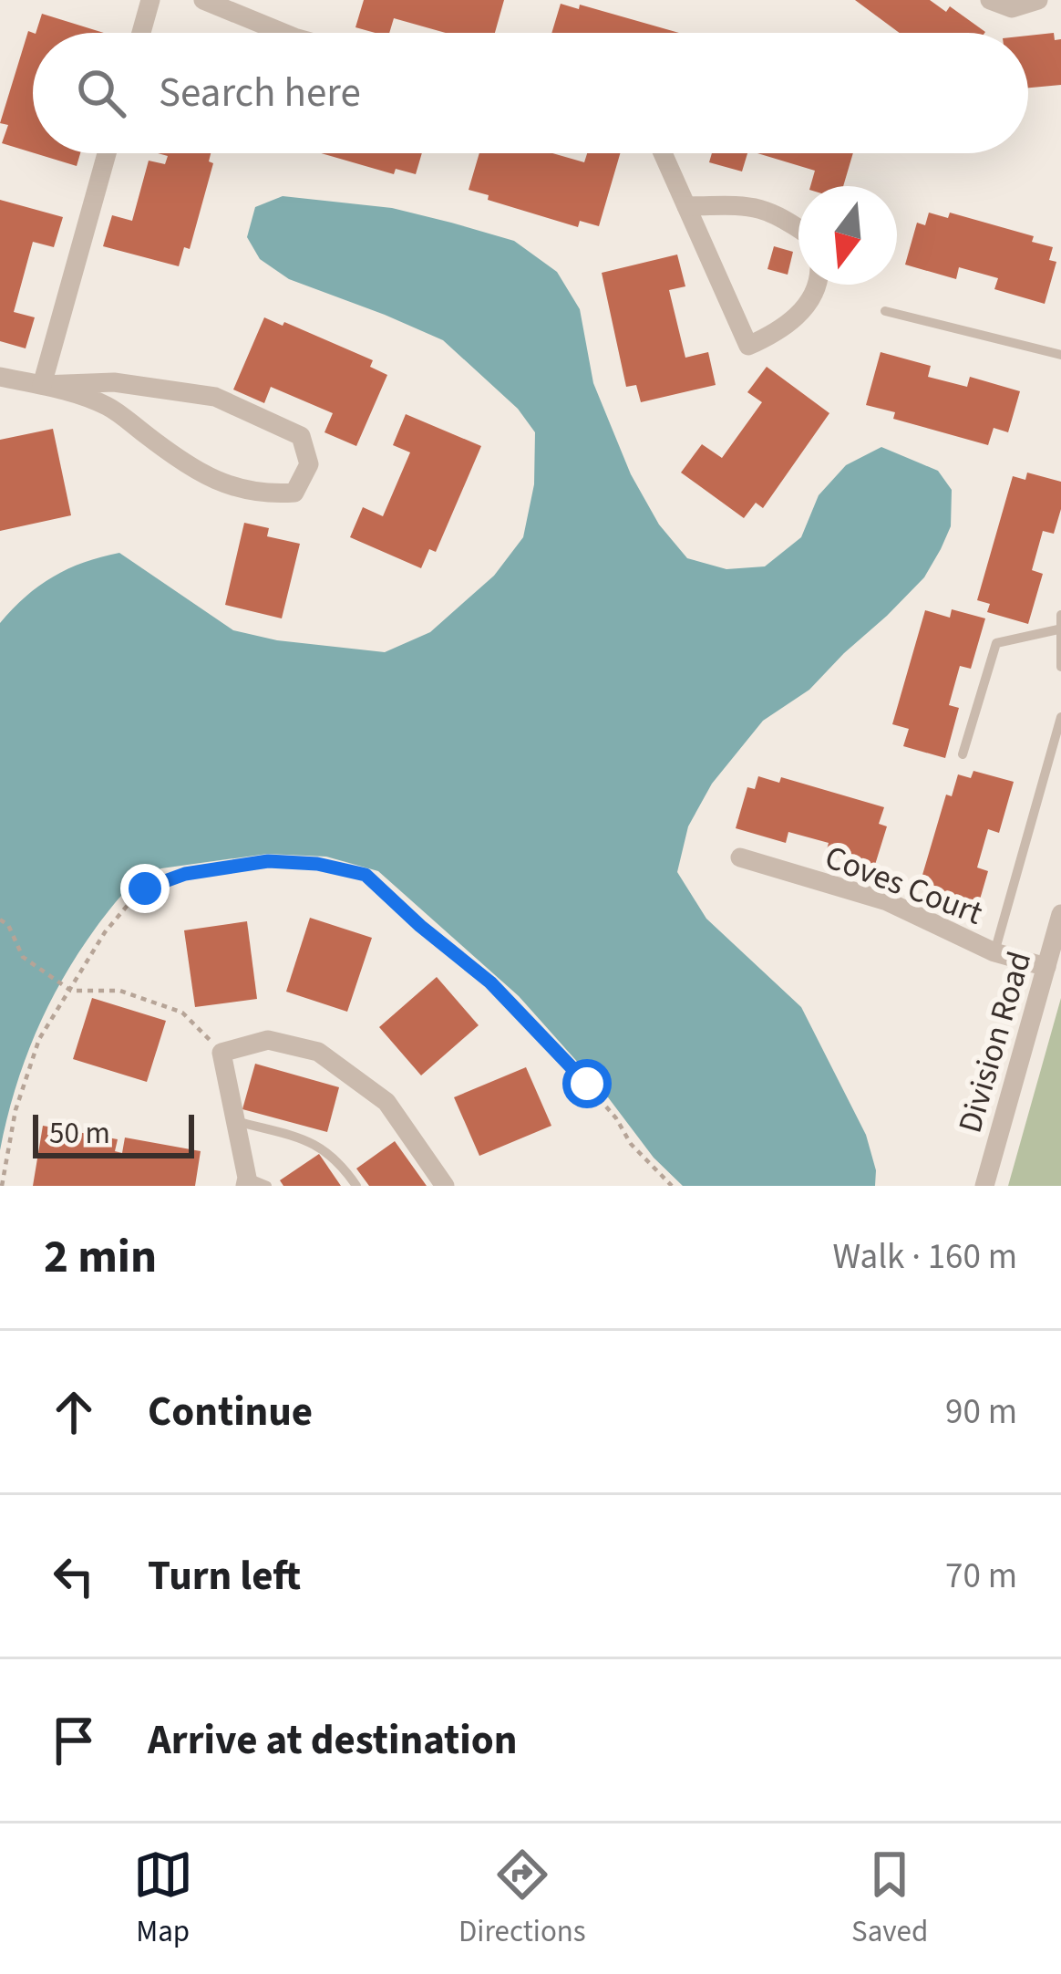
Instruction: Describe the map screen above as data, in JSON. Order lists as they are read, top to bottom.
{
  "streets": {
    "street": ["Coves Court", "Division Road"]
  },
  "crossings": [
    ["Coves Court", "Division Road"]
  ],
  "scale_bar": "50 m",
  "north": "bottom",
  "page": {
    "search": "Search here",
    "scale": "50 m",
    "heading": ["2 min", "Walk · 160 m"],
    "list": [
      ["Continue", "90 m"],
      ["Turn left", "70 m"],
      "Arrive at destination"
    ],
    "nav": ["Map", "Directions", "Saved"]
  }
}
